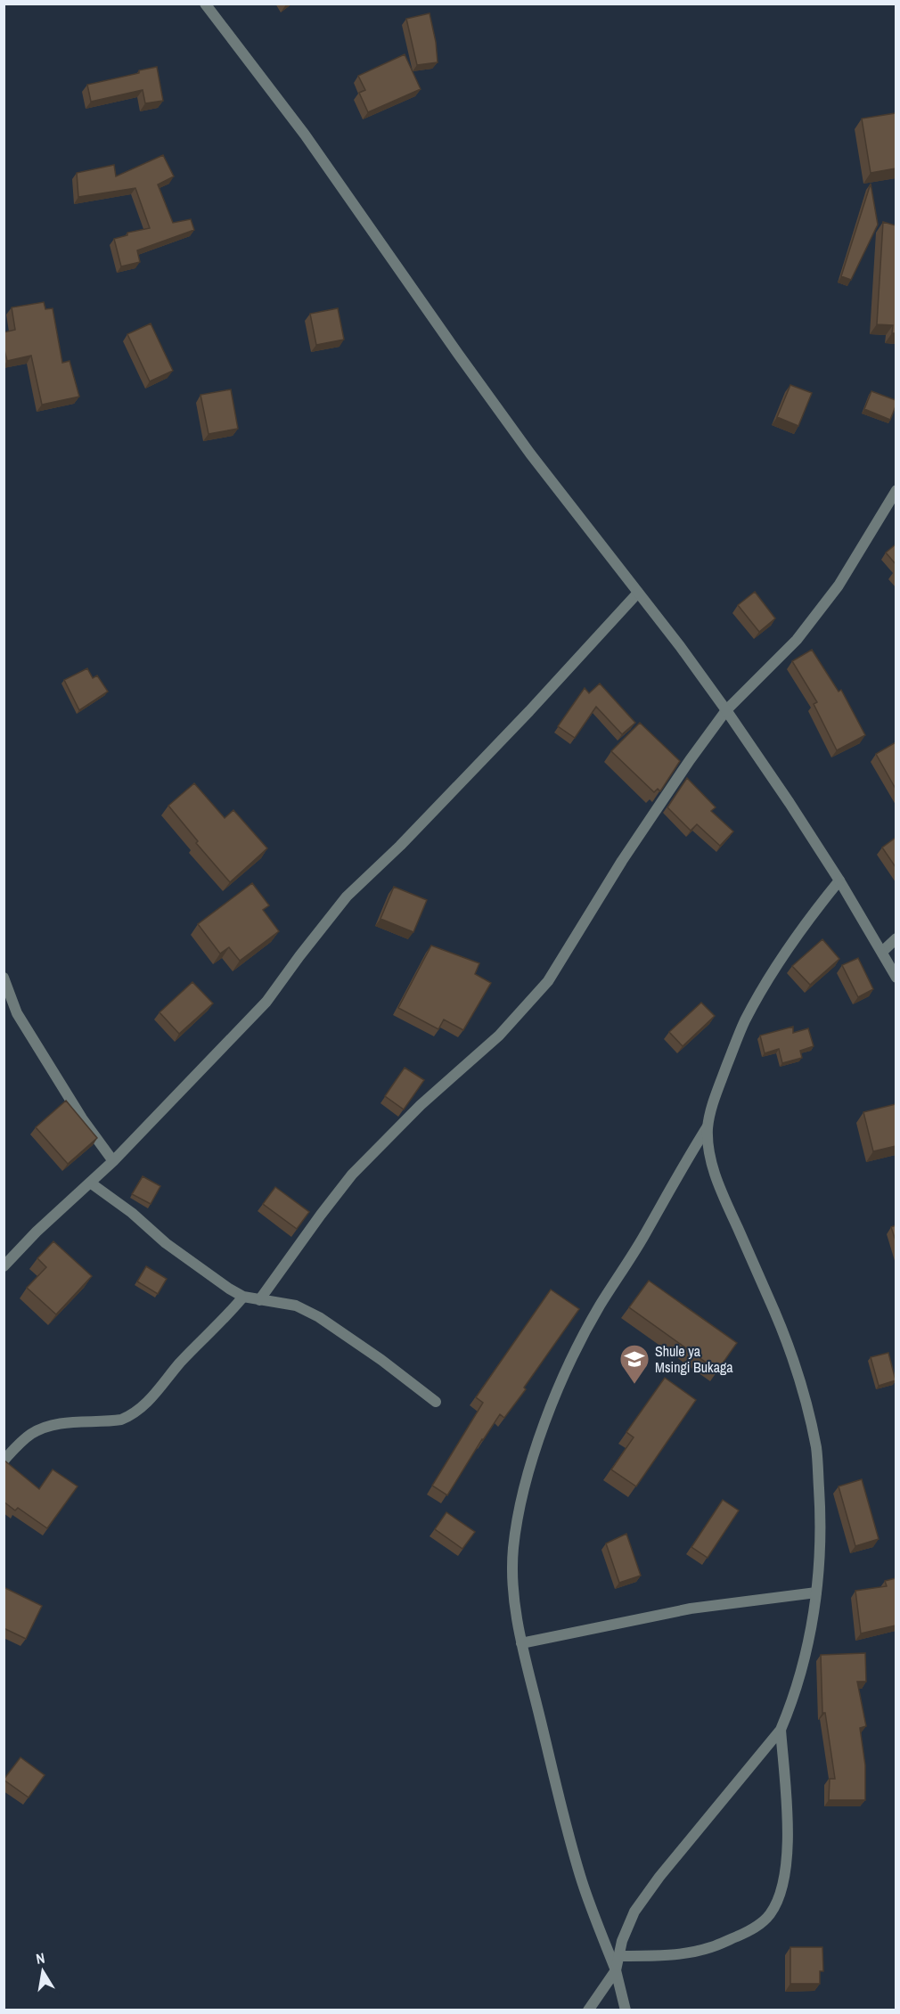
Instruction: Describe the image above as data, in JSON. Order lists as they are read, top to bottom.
{
  "places": {
    "school or university": ["Shule ya Msingi Bukaga"]
  },
  "north": "top"
}
